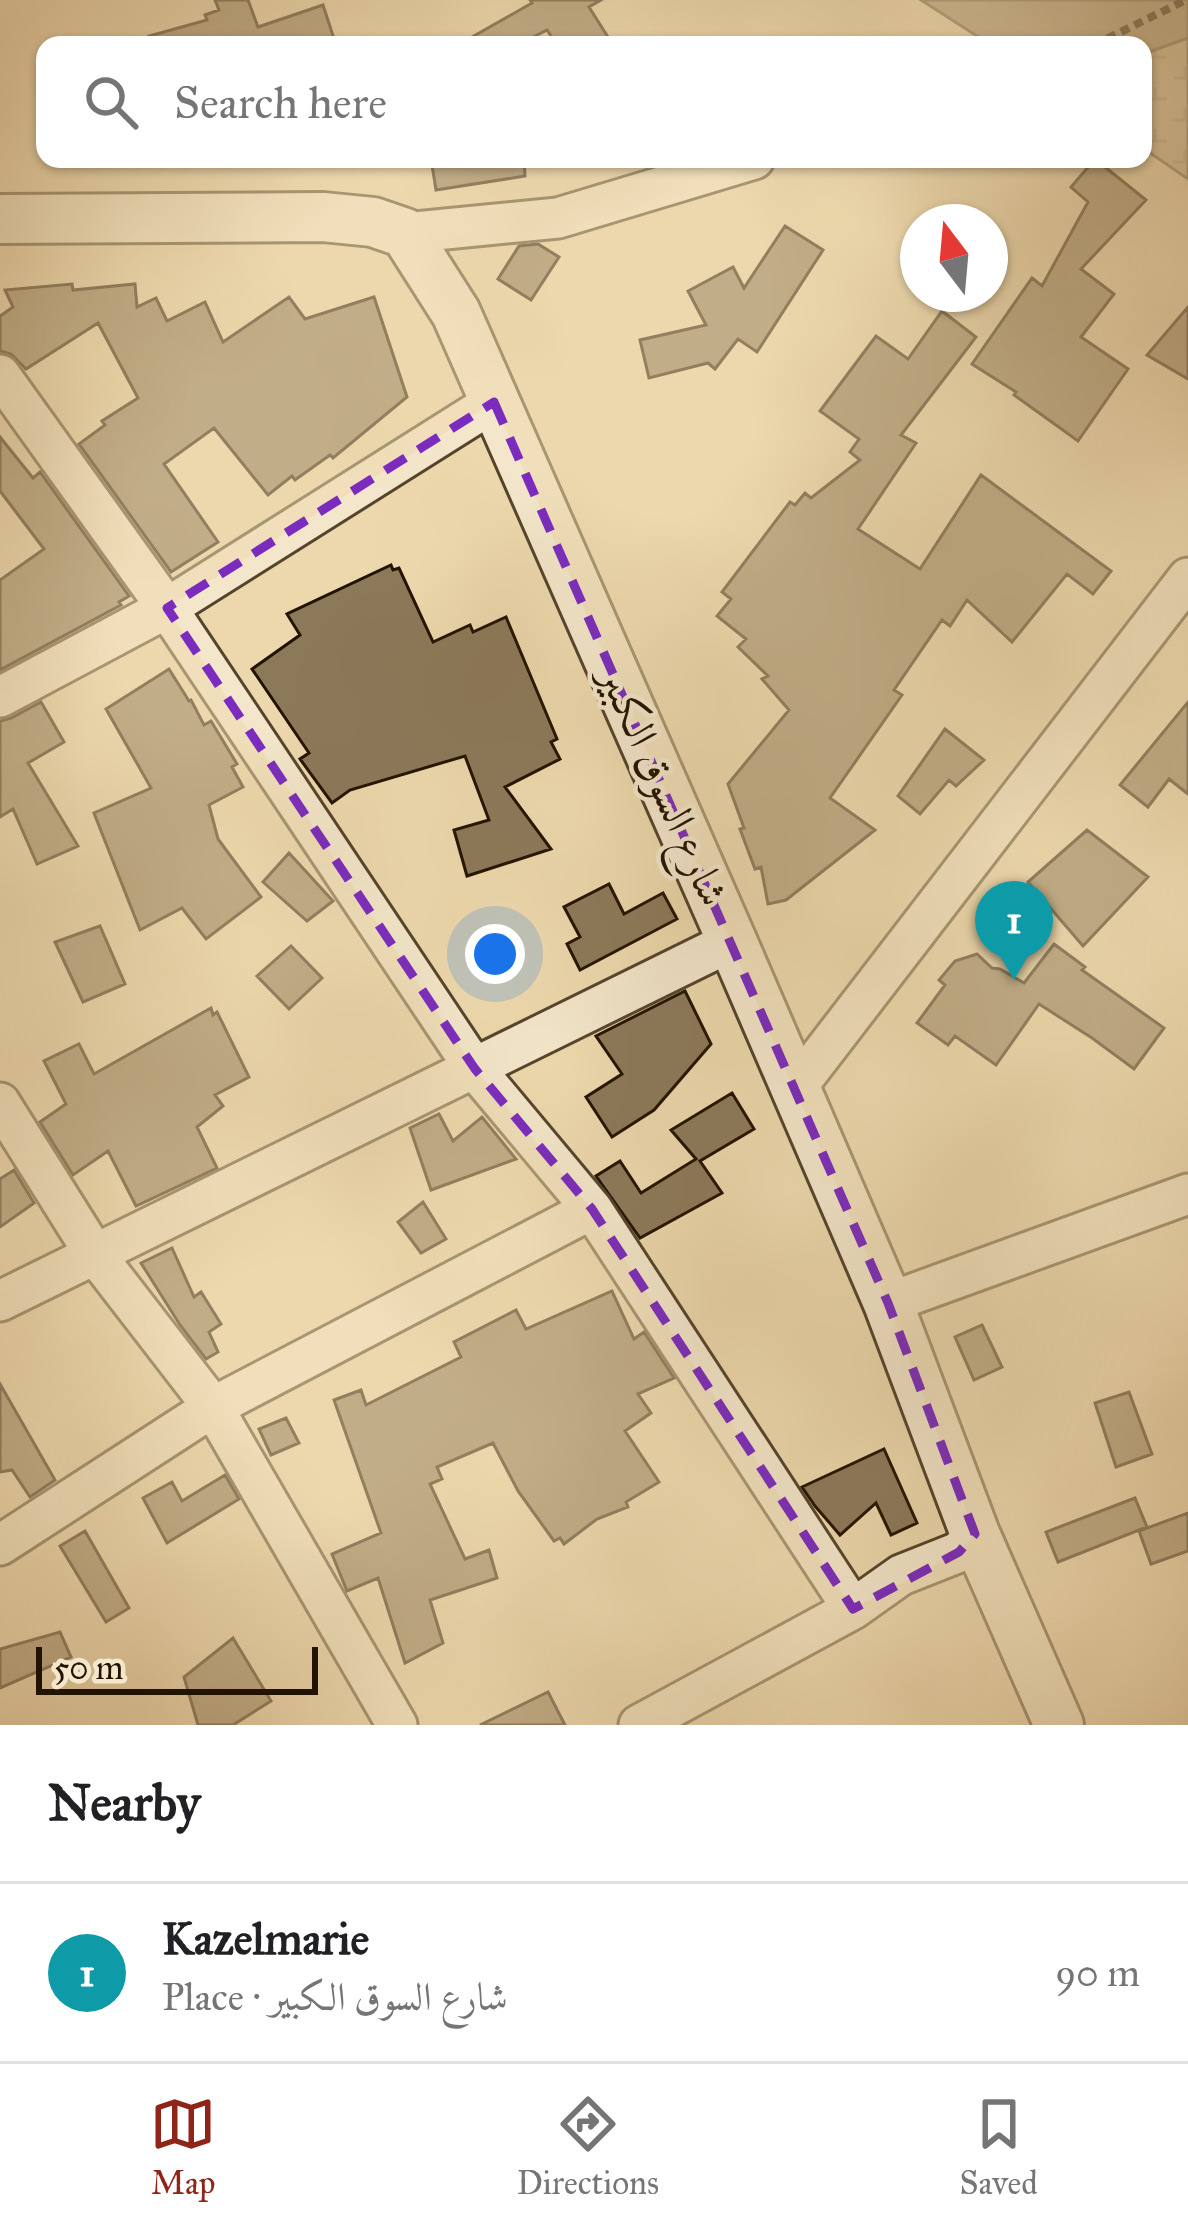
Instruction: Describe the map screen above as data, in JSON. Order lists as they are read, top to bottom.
{
  "streets": {
    "street": ["شارع السوق الكبير"]
  },
  "scale_bar": "50 m",
  "north": "top",
  "page": {
    "search": "Search here",
    "pins": "1",
    "scale": "50 m",
    "heading": "Nearby",
    "list": [
      {
        "mark": "1",
        "name": "Kazelmarie",
        "note": "Place · شارع السوق الكبير",
        "value": "90 m"
      }
    ],
    "nav": ["Map", "Directions", "Saved"]
  }
}
